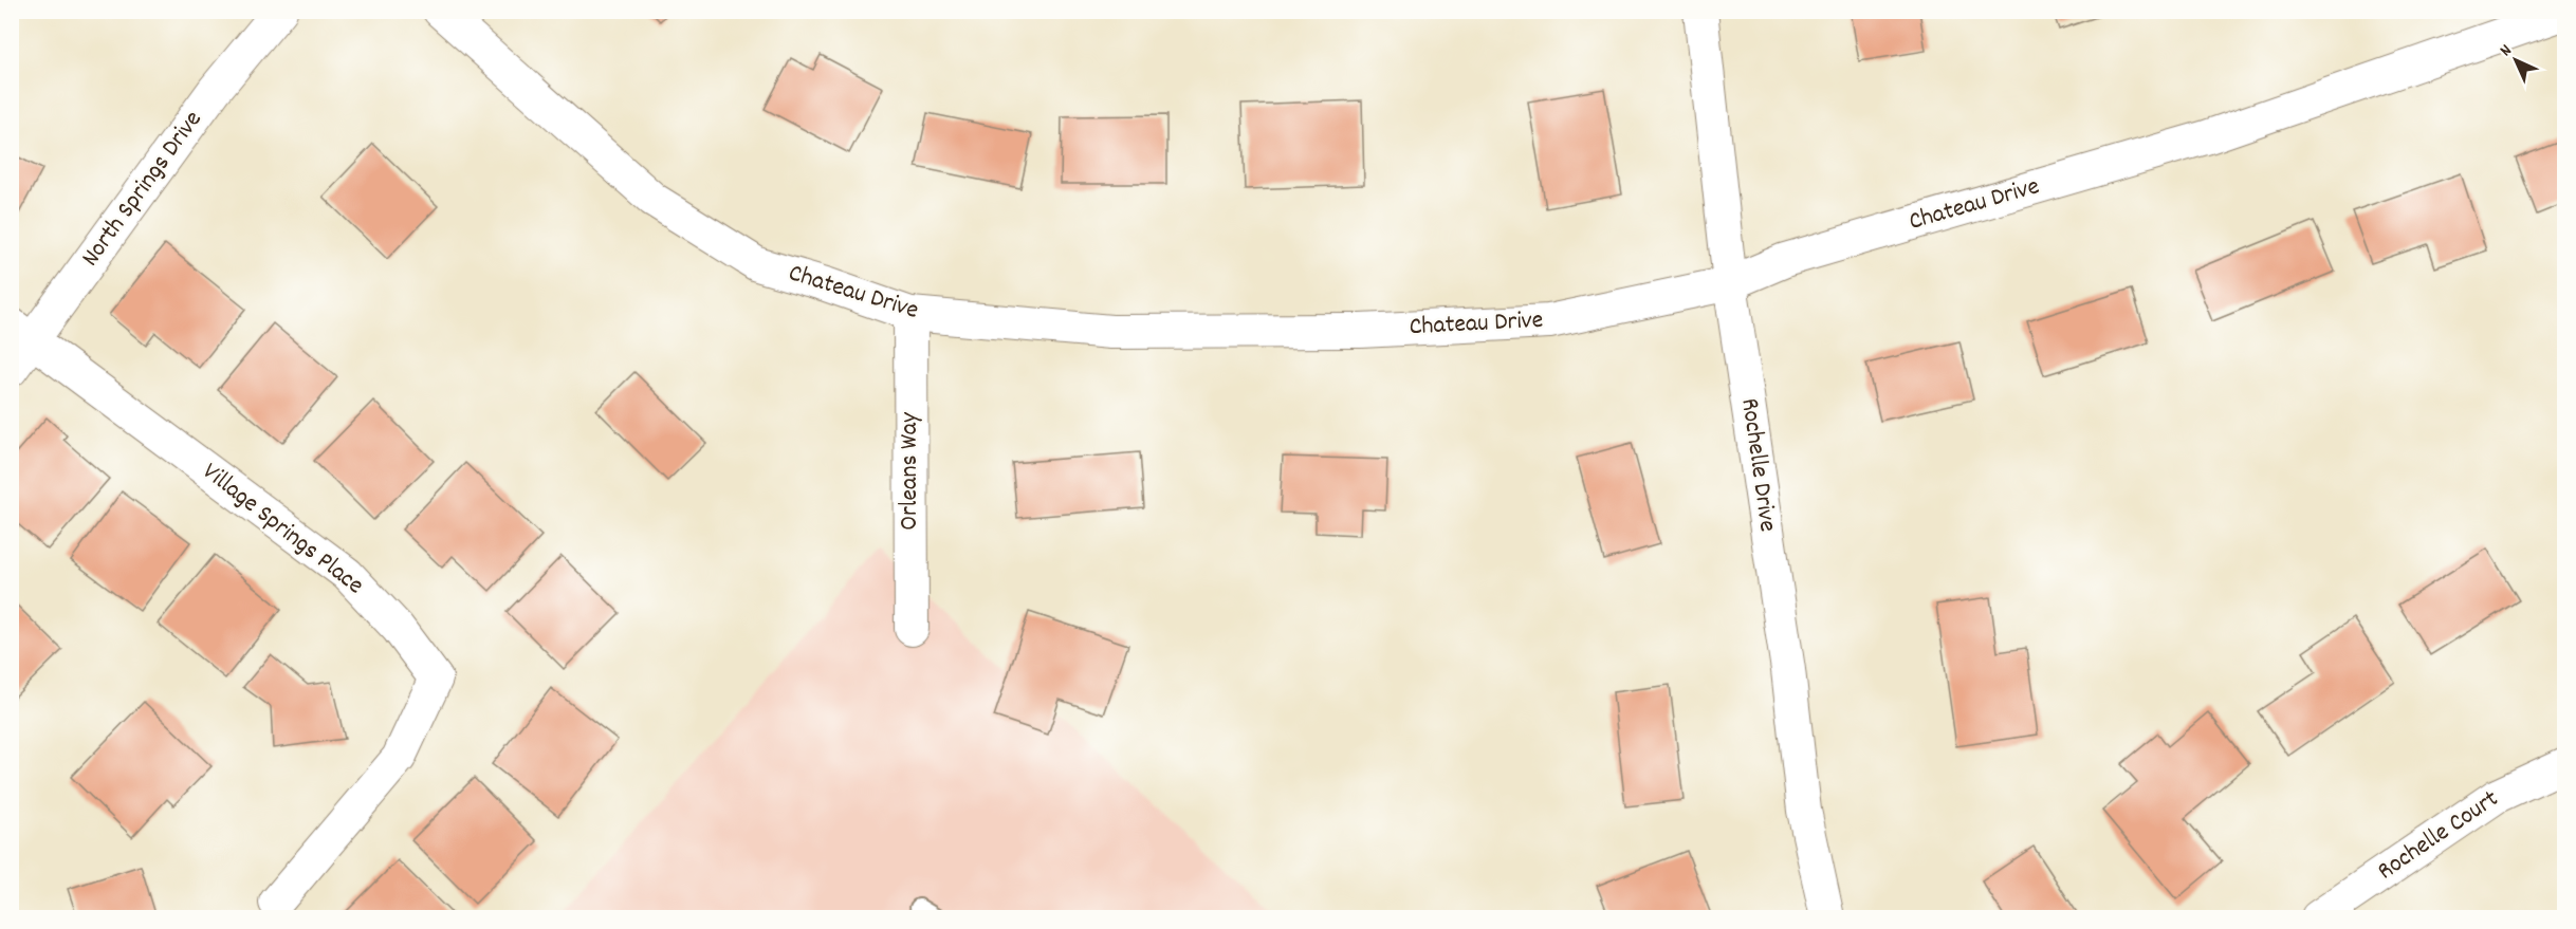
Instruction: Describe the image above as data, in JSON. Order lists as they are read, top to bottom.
{
  "streets": {
    "street": [
      "North Springs Drive",
      "Chateau Drive",
      "Rochelle Drive",
      "Orleans Way",
      "Village Springs Place",
      "Rochelle Court"
    ]
  },
  "crossings": [
    ["North Springs Drive", "Village Springs Place"],
    ["Chateau Drive", "Rochelle Drive"],
    ["Chateau Drive", "Orleans Way"]
  ],
  "north": "top left"
}
